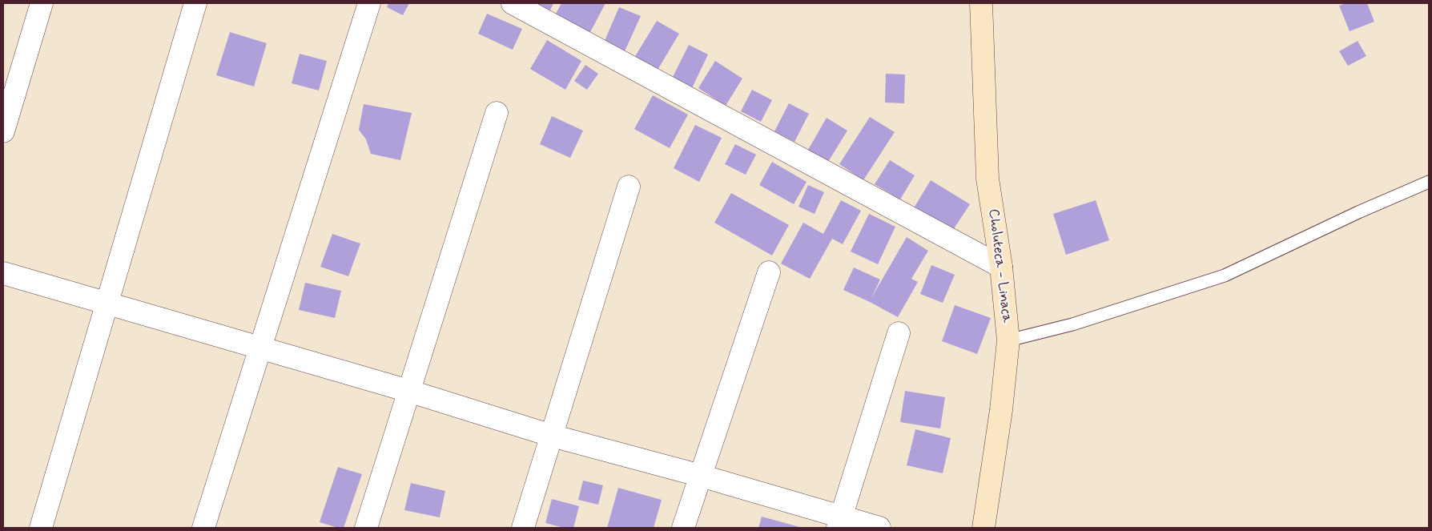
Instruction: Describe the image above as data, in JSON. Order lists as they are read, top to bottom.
{
  "streets": {
    "street": ["Choluteca - Linaca"]
  }
}
